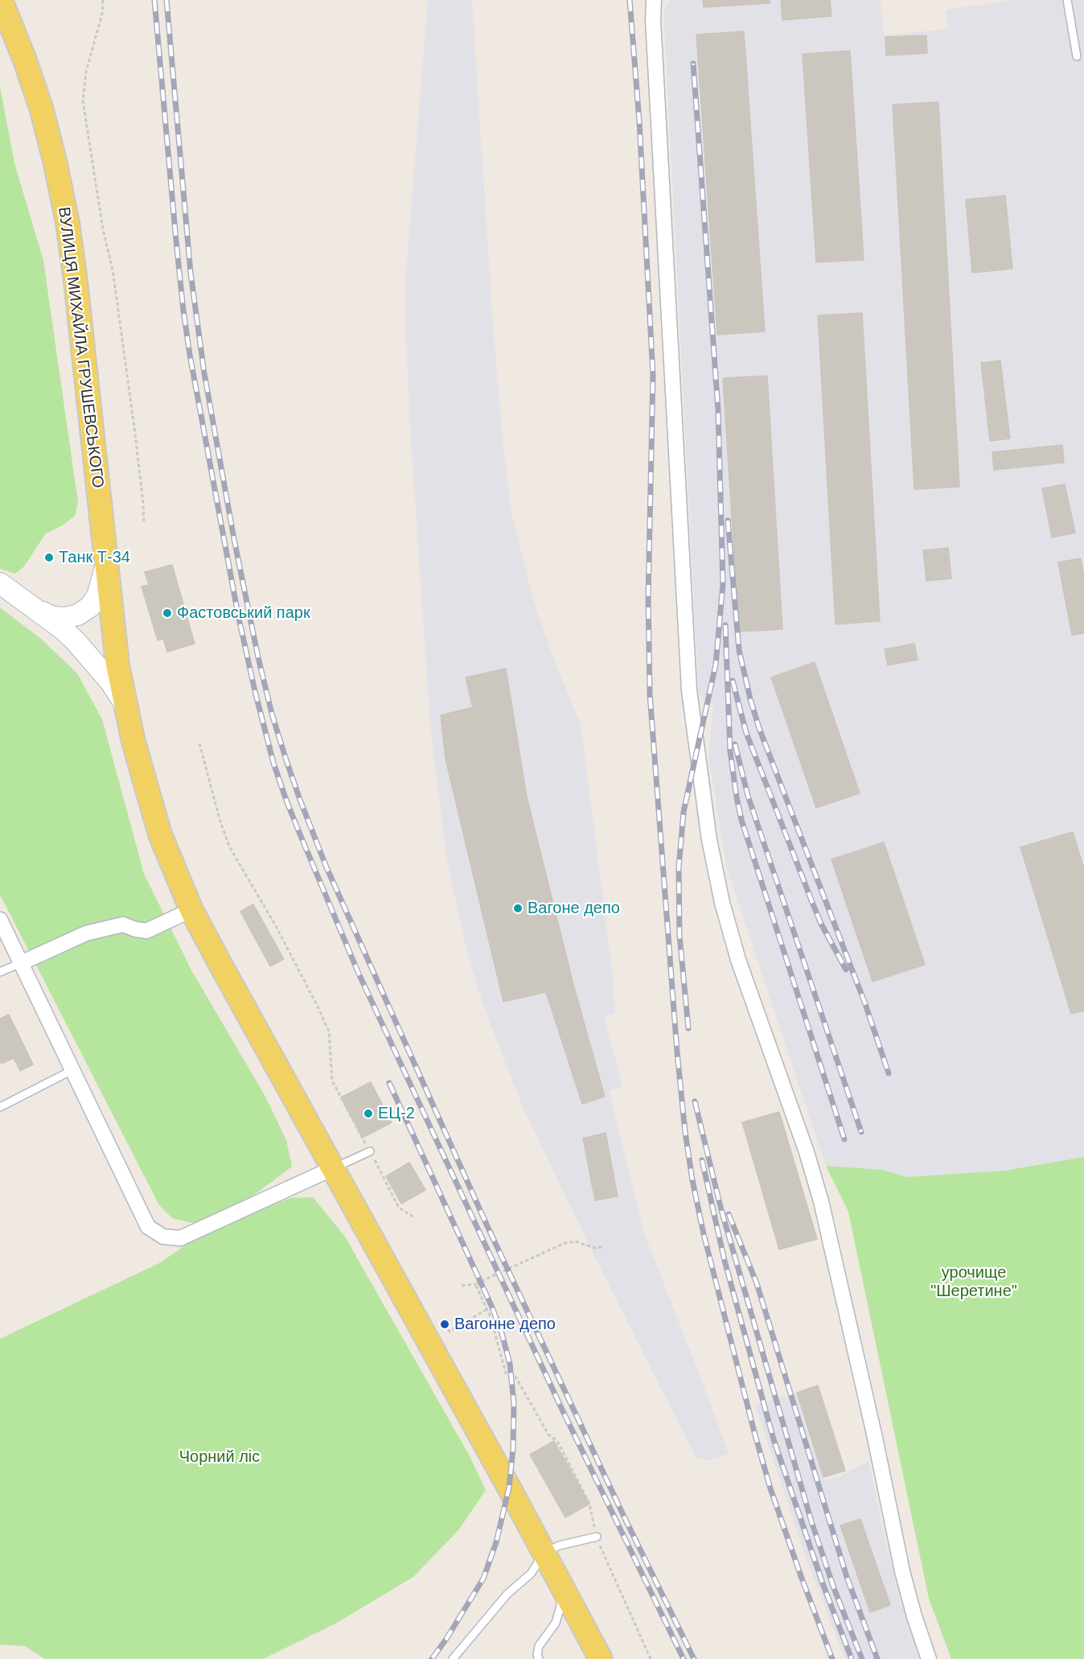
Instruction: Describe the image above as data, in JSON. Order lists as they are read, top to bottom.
{
  "streets": {
    "main road": ["ВУЛИЦЯ МИХАЙЛА ГРУШЕВСЬКОГО"]
  },
  "parks": ["урочище \"Шеретине\"", "Чорний ліс"],
  "places": [
    "Танк Т-34",
    "Фастовський парк",
    "Вагоне депо",
    "ЕЦ-2",
    "Вагонне депо"
  ]
}
